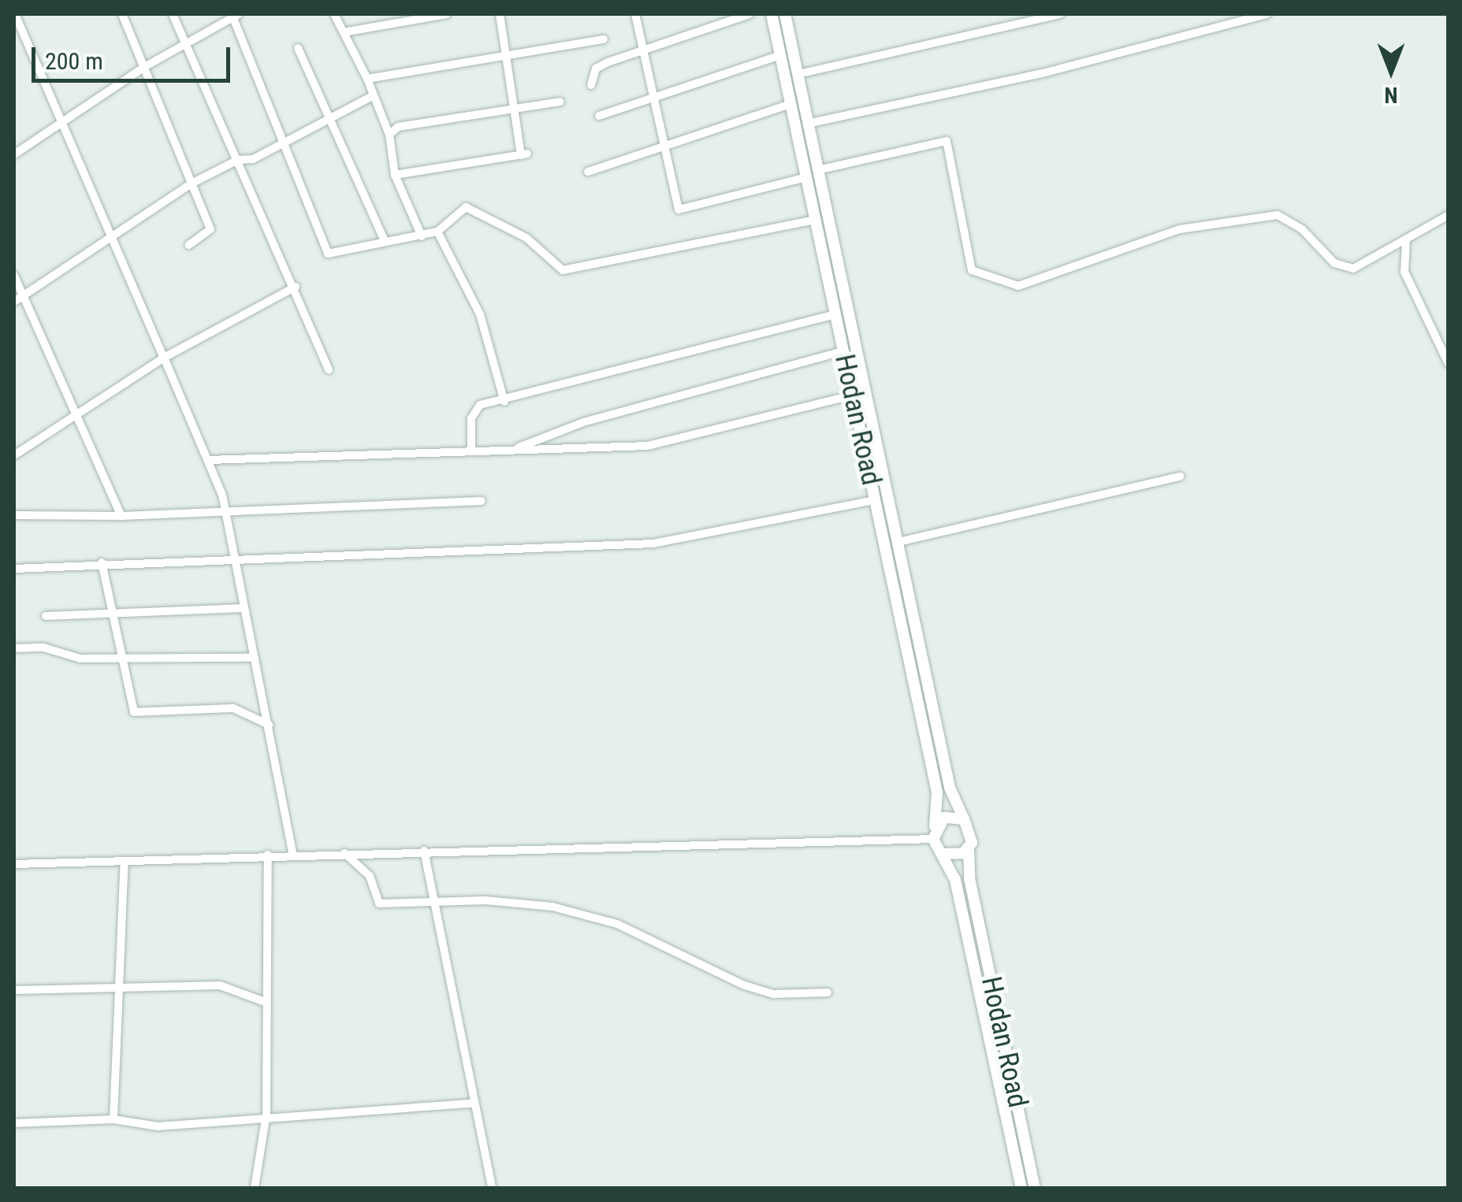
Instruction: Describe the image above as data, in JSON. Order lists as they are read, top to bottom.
{
  "streets": {
    "main road": ["Hodan Road"]
  },
  "scale_bar": "200 m",
  "north": "bottom"
}
